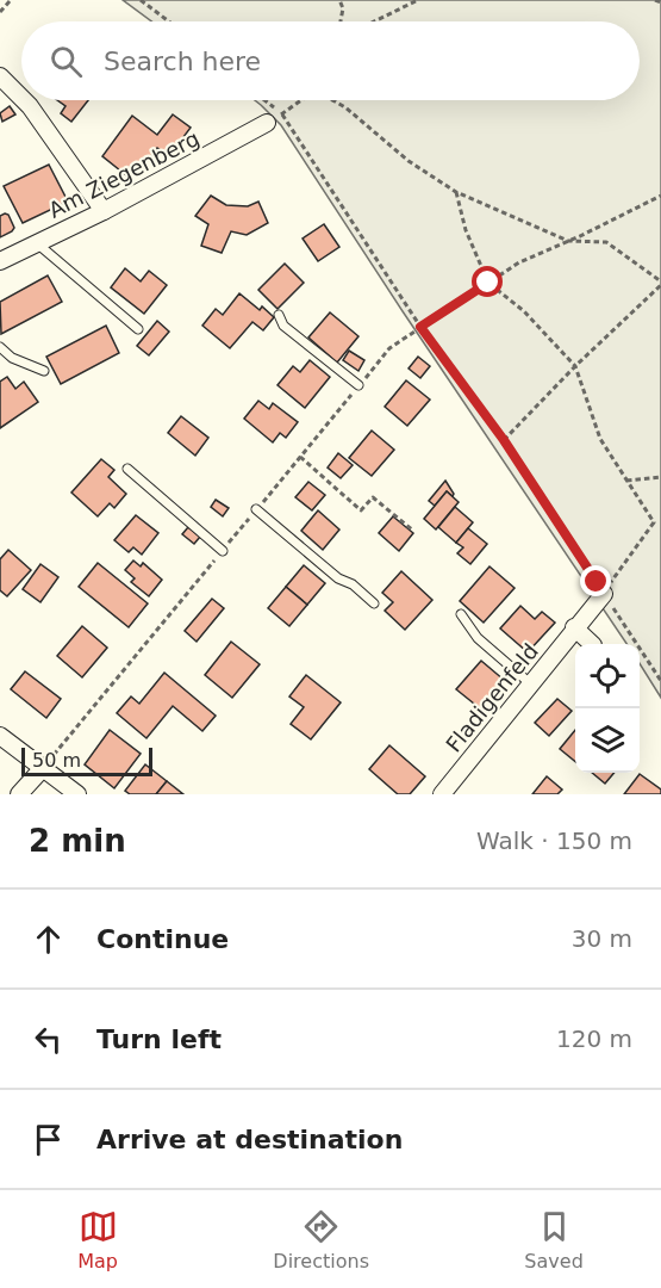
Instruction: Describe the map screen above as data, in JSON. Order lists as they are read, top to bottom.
{
  "streets": {
    "street": ["Am Ziegenberg", "Fladigenfeld"]
  },
  "scale_bar": "50 m",
  "page": {
    "search": "Search here",
    "scale": "50 m",
    "heading": ["2 min", "Walk · 150 m"],
    "list": [
      ["Continue", "30 m"],
      ["Turn left", "120 m"],
      "Arrive at destination"
    ],
    "nav": ["Map", "Directions", "Saved"]
  }
}
